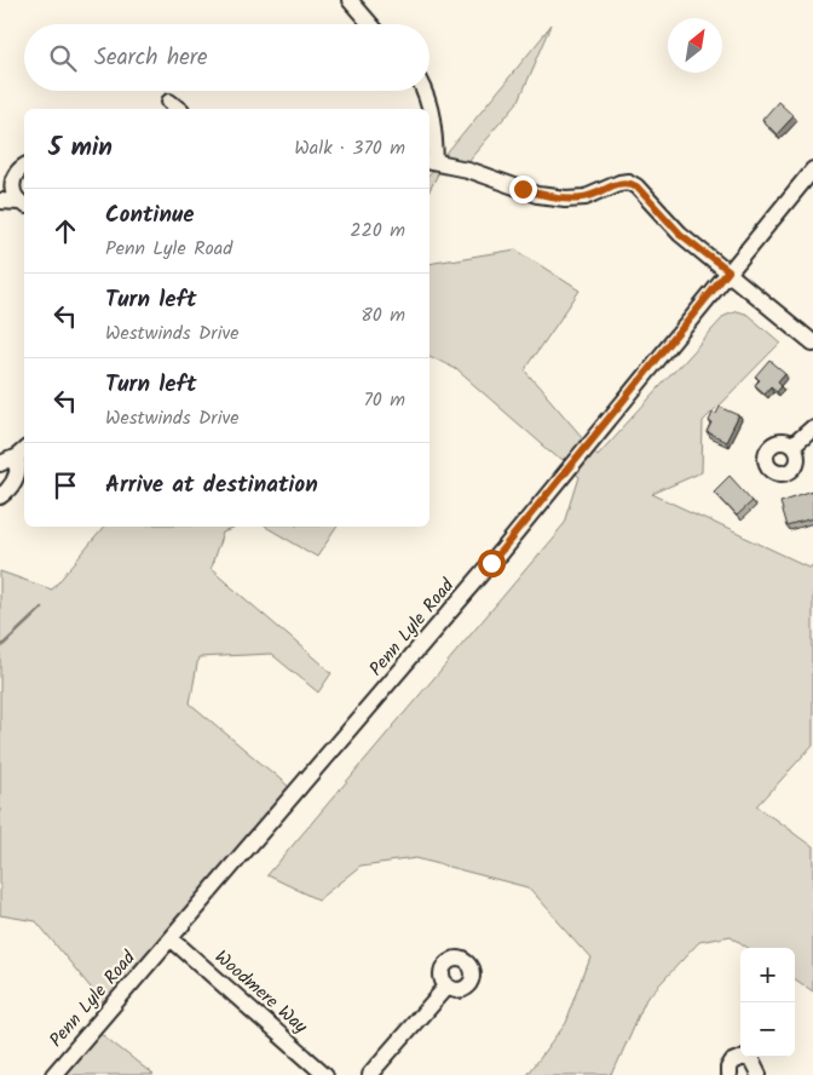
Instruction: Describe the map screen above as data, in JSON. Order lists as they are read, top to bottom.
{
  "streets": {
    "street": ["Penn Lyle Road", "Woodmere Way"]
  },
  "crossings": [
    ["Penn Lyle Road", "Woodmere Way"]
  ],
  "north": "top right",
  "page": {
    "search": "Search here",
    "heading": ["5 min", "Walk · 370 m"],
    "list": [
      ["Continue", "Penn Lyle Road", "220 m"],
      ["Turn left", "Westwinds Drive", "80 m"],
      ["Turn left", "Westwinds Drive", "70 m"],
      "Arrive at destination"
    ],
    "map_buttons": ["+", "−"]
  }
}
